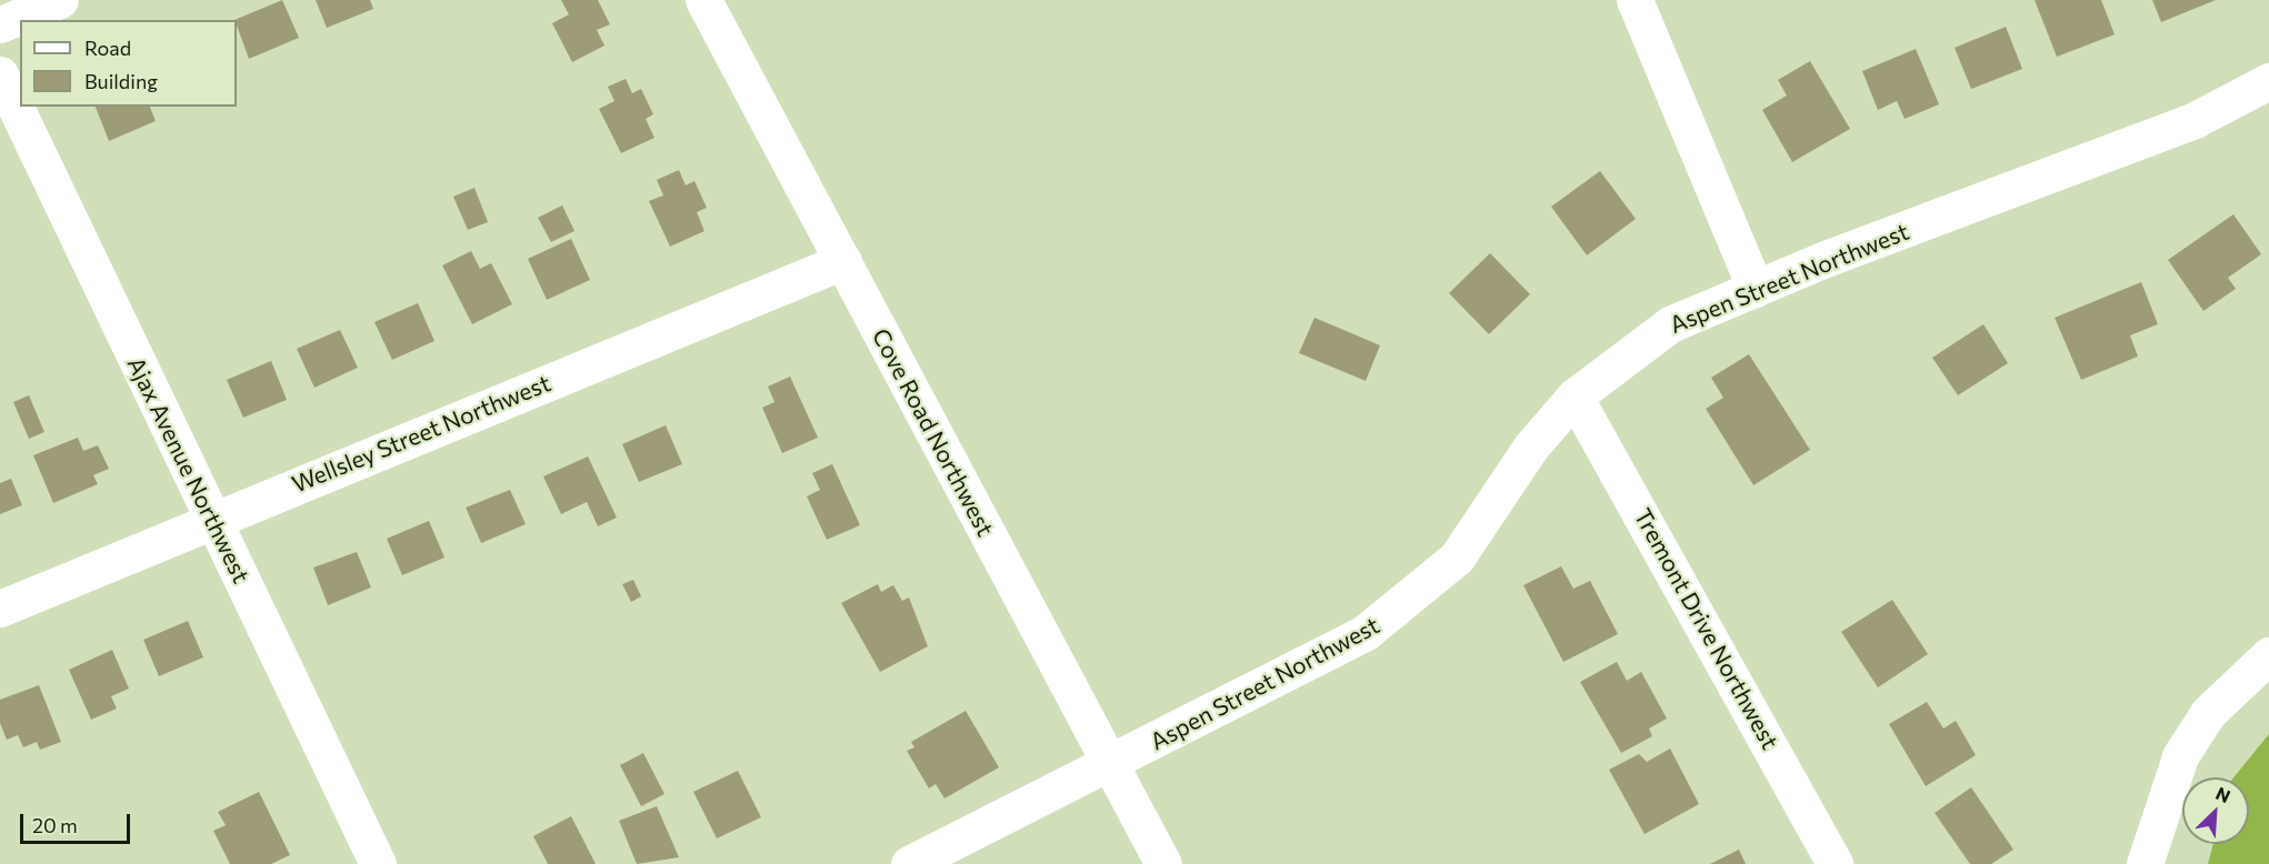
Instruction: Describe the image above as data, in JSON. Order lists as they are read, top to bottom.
{
  "streets": {
    "street": [
      "Aspen Street Northwest",
      "Cove Road Northwest",
      "Wellsley Street Northwest",
      "Ajax Avenue Northwest",
      "Tremont Drive Northwest"
    ]
  },
  "crossings": [
    ["Aspen Street Northwest", "Cove Road Northwest"],
    ["Aspen Street Northwest", "Tremont Drive Northwest"],
    ["Cove Road Northwest", "Wellsley Street Northwest"],
    ["Wellsley Street Northwest", "Ajax Avenue Northwest"]
  ],
  "legend": ["Road", "Building"],
  "scale_bar": "20 m",
  "north": "top right"
}
